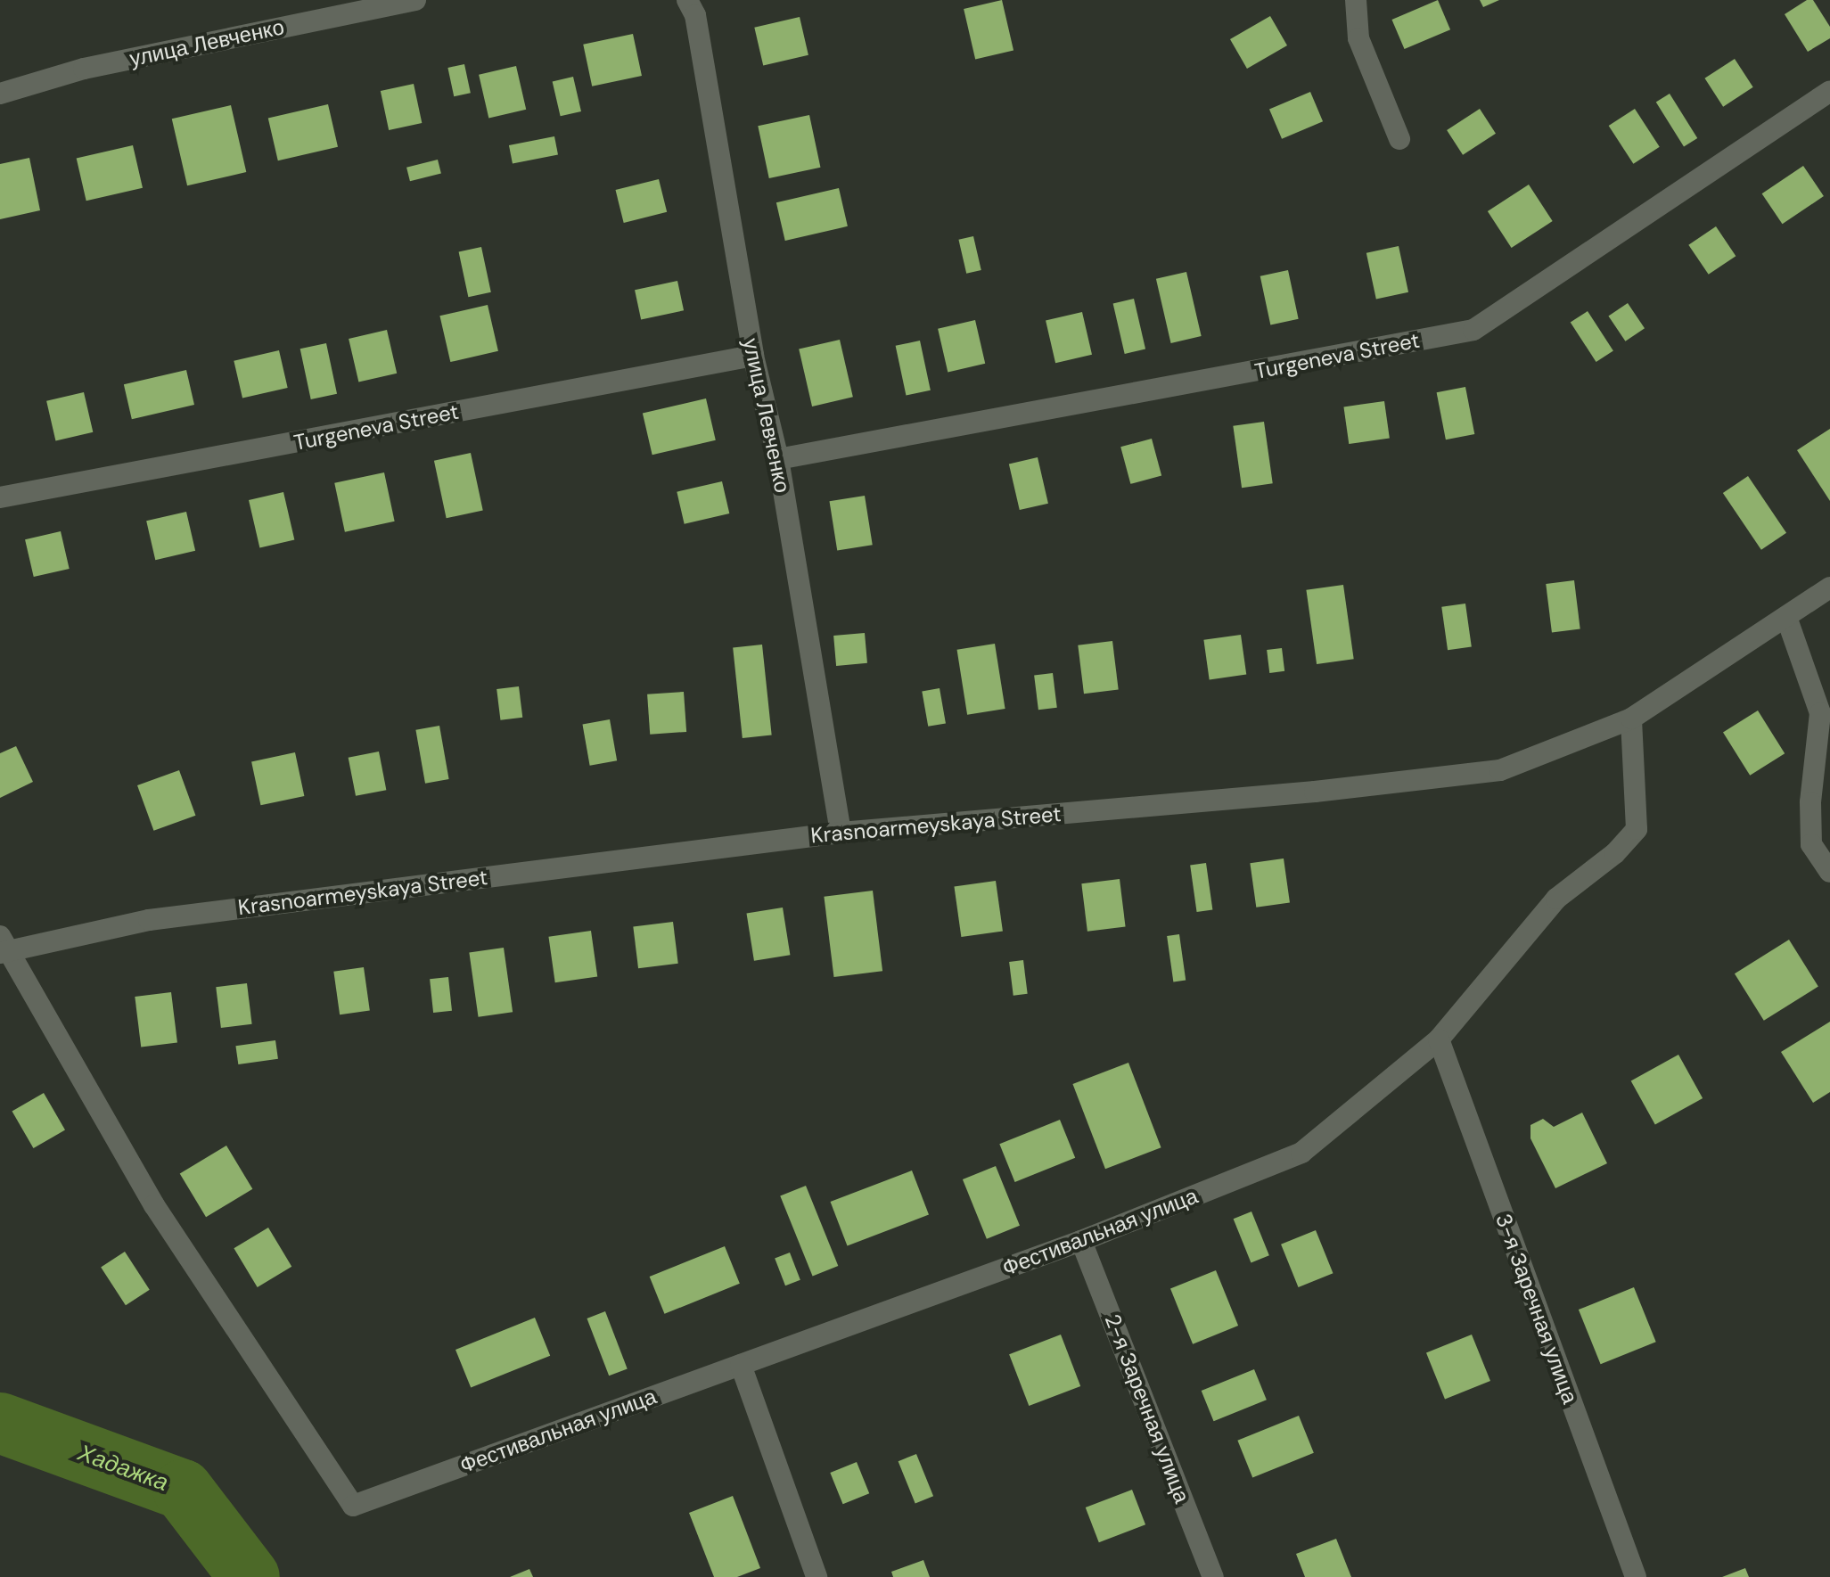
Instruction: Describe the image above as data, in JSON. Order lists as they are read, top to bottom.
{
  "streets": {
    "street": [
      "улица Левченко",
      "Turgeneva Street",
      "Krasnoarmeyskaya Street",
      "Фестивальная улица",
      "3-я Заречная улица",
      "2-я Заречная улица"
    ]
  },
  "crossings": [
    ["улица Левченко", "Turgeneva Street"],
    ["улица Левченко", "Krasnoarmeyskaya Street"],
    ["Krasnoarmeyskaya Street", "Фестивальная улица"],
    ["Фестивальная улица", "3-я Заречная улица"],
    ["Фестивальная улица", "2-я Заречная улица"]
  ],
  "water": ["Хадажка"]
}
